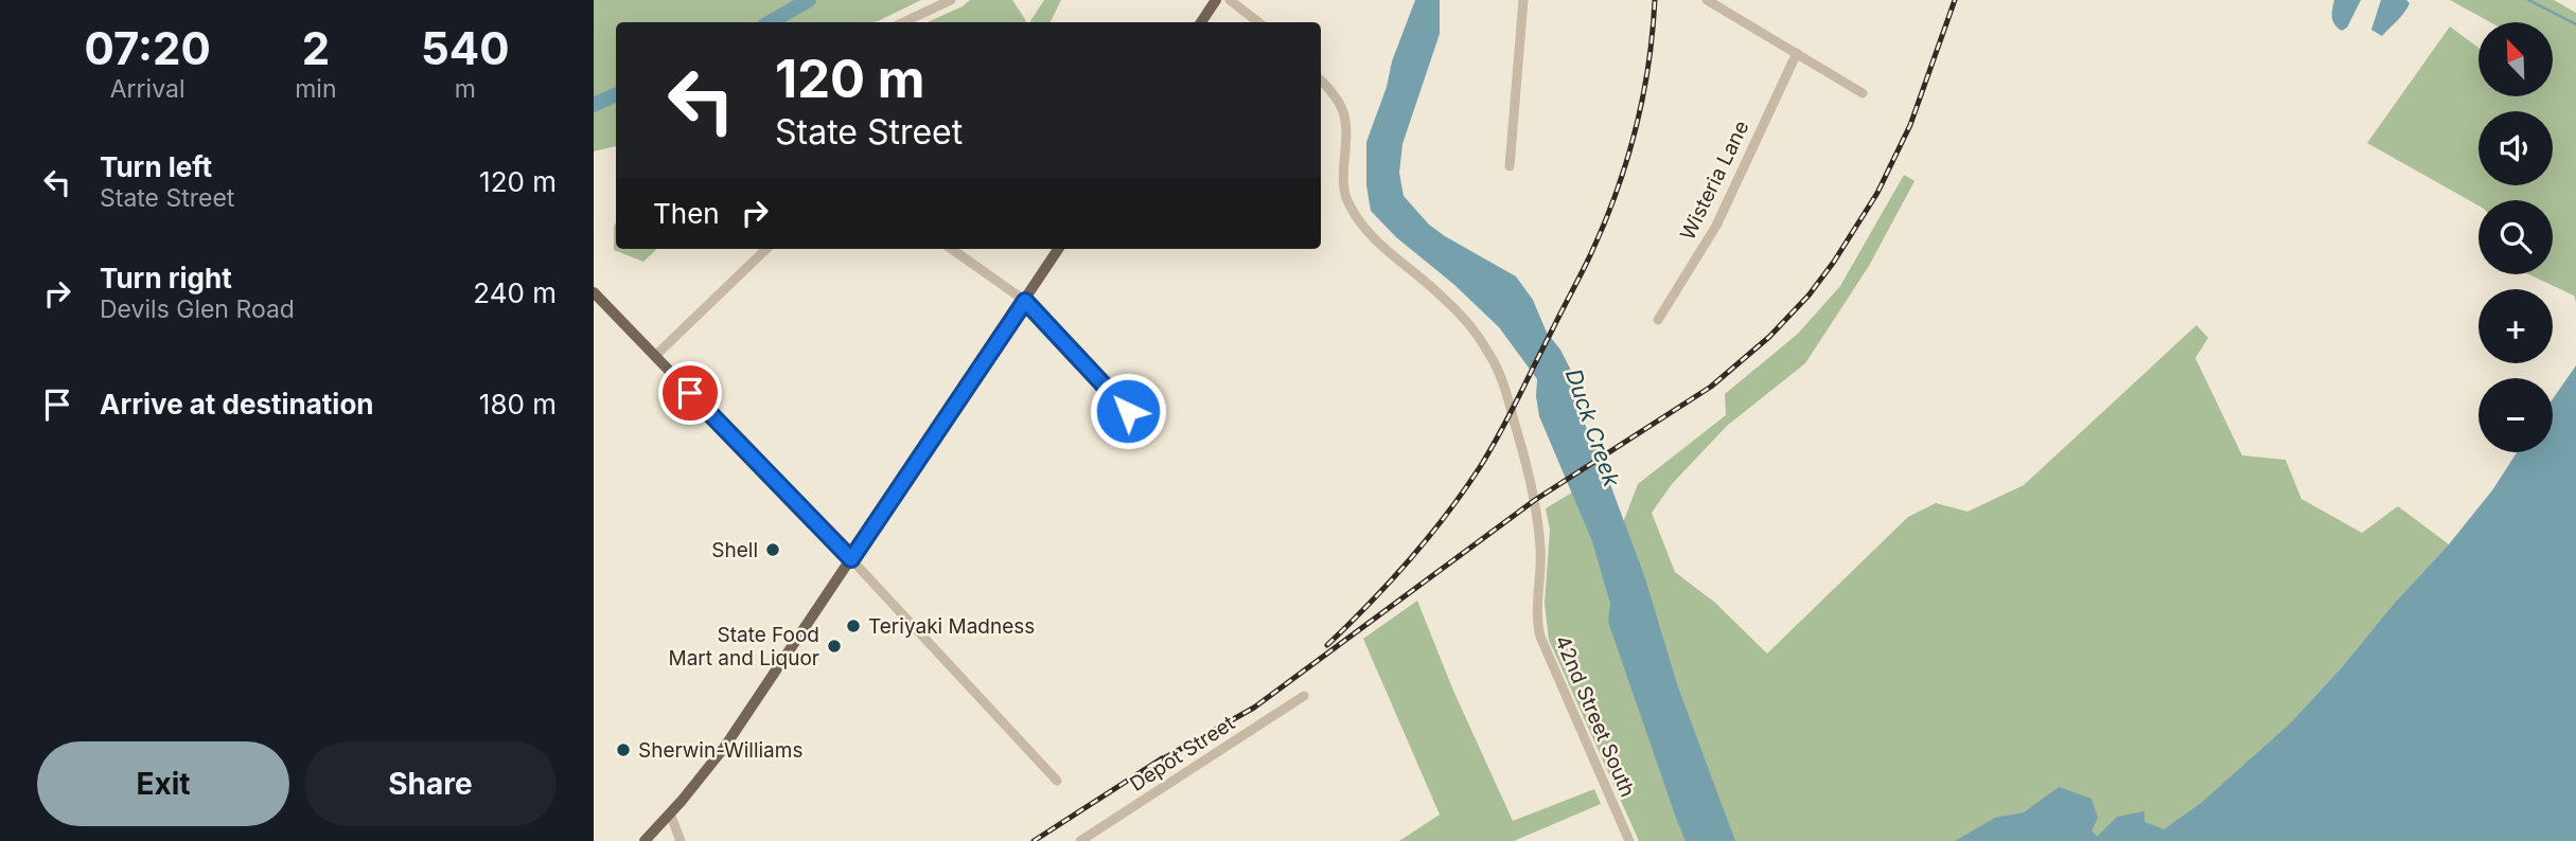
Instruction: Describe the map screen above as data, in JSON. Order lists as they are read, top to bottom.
{
  "streets": {
    "street": ["Wisteria Lane", "42nd Street South", "Depot Street"]
  },
  "water": ["Duck Creek"],
  "places": [
    "Shell",
    "Teriyaki Madness",
    "State Food Mart and Liquor",
    "Sherwin-Williams"
  ],
  "north": "top left",
  "page": {
    "eta": [
      "07:20",
      "Arrival",
      "2",
      "min",
      "540",
      "m"
    ],
    "map_buttons": ["+", "−"],
    "turn": ["120 m", "State Street"],
    "list": [
      {
        "name": "Turn left",
        "note": "State Street",
        "value": "120 m"
      },
      {
        "name": "Turn right",
        "note": "Devils Glen Road",
        "value": "240 m"
      },
      {
        "name": "Arrive at destination",
        "value": "180 m"
      }
    ],
    "then": "Then",
    "buttons": ["Exit", "Share"]
  }
}
